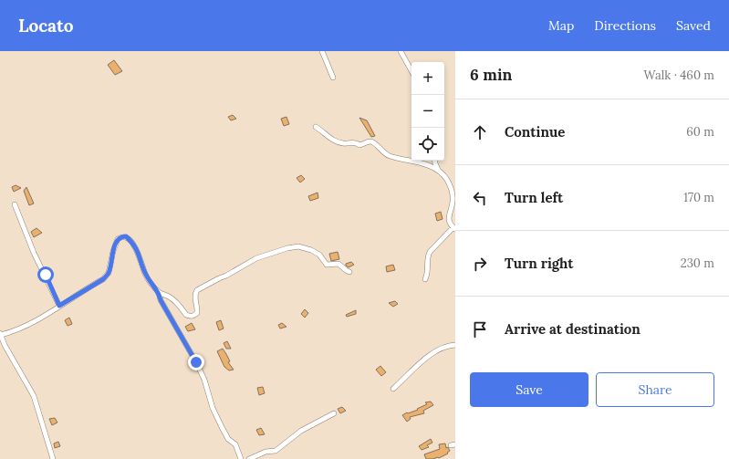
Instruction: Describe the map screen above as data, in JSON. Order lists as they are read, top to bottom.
{
  "page": {
    "header": "Locato",
    "nav": ["Map", "Directions", "Saved"],
    "heading": ["6 min", "Walk · 460 m"],
    "map_buttons": ["+", "−"],
    "list": [
      ["Continue", "60 m"],
      ["Turn left", "170 m"],
      ["Turn right", "230 m"],
      "Arrive at destination"
    ],
    "buttons": ["Save", "Share"]
  }
}
